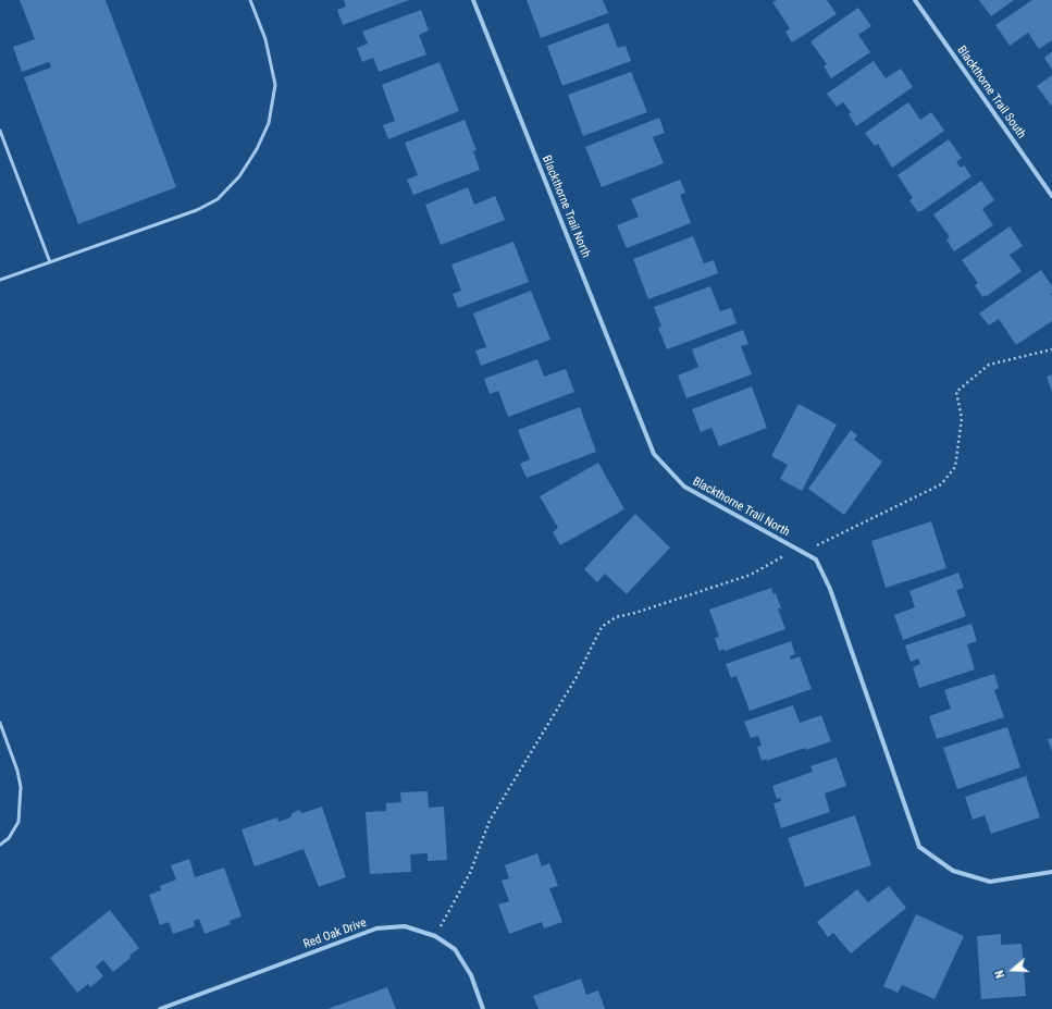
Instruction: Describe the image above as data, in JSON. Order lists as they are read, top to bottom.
{
  "streets": {
    "street": ["Blackthorne Trail South", "Blackthorne Trail North", "Red Oak Drive"]
  },
  "north": "left"
}
